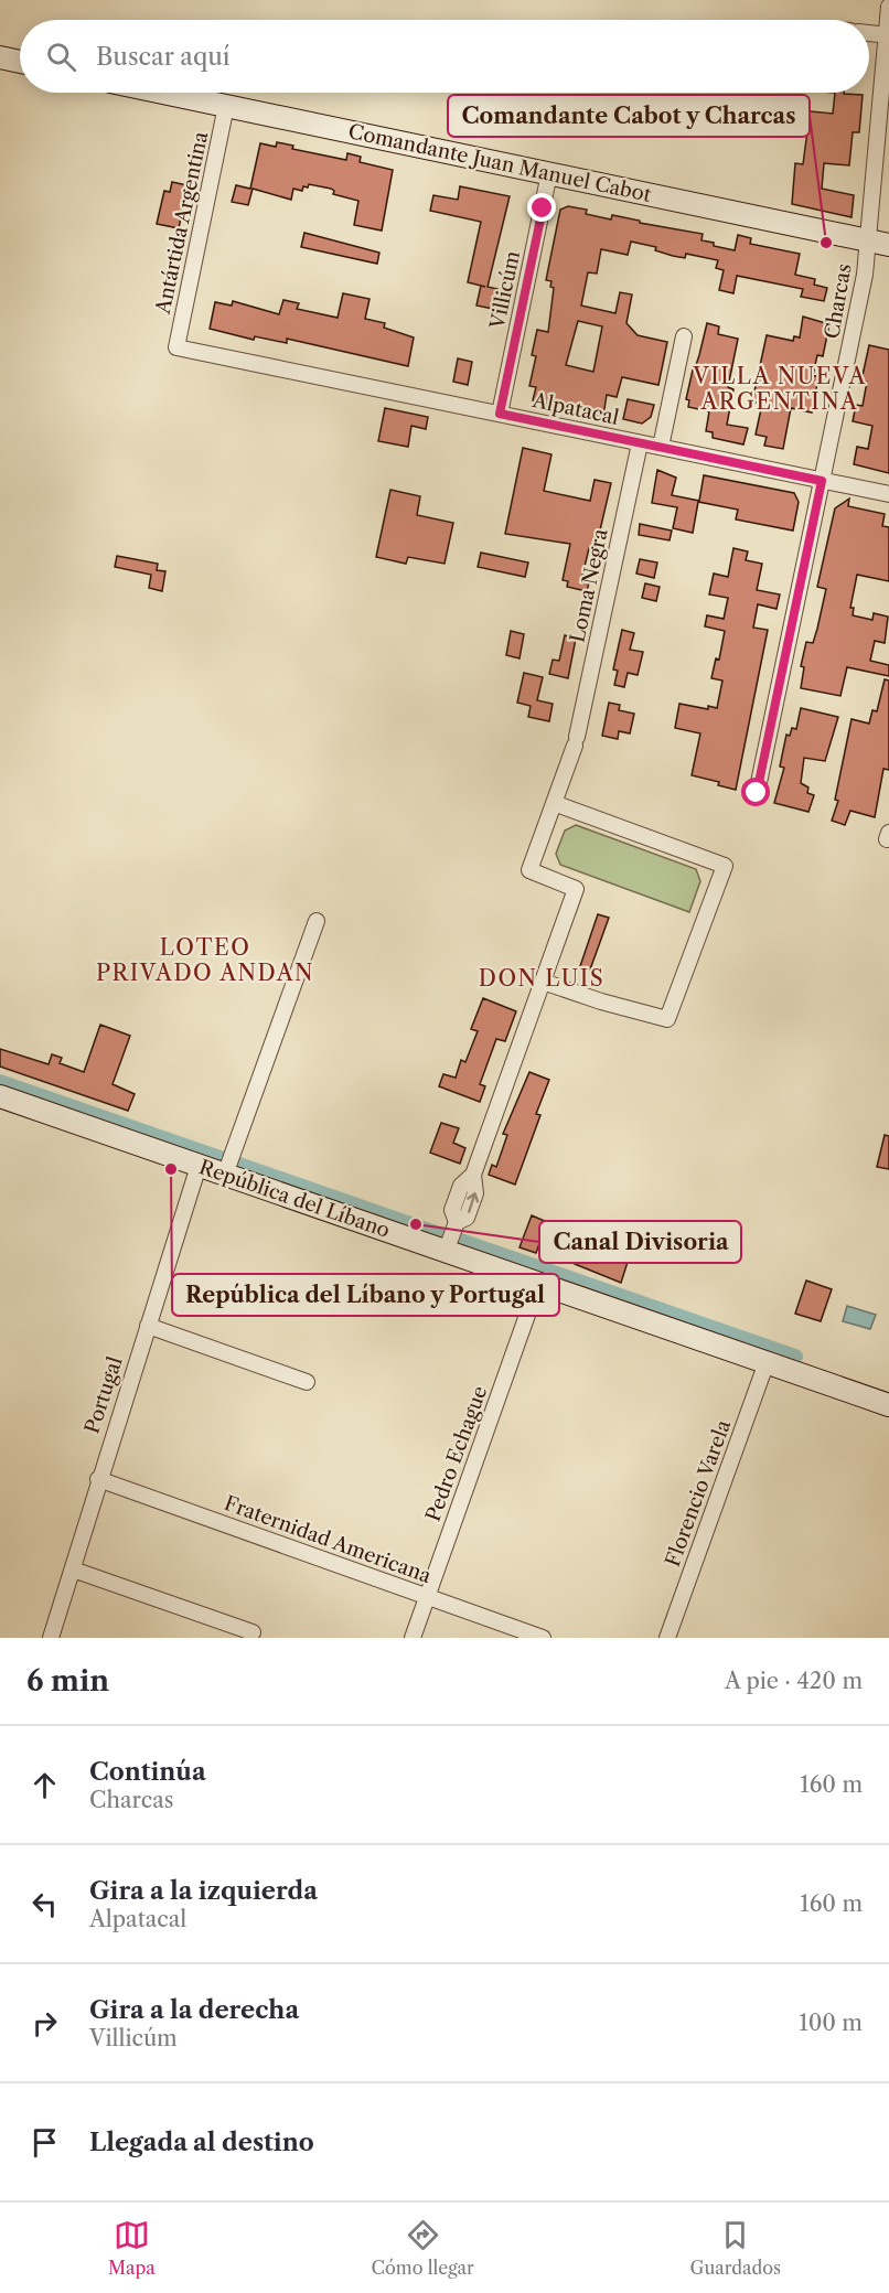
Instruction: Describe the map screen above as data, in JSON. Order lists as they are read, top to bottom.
{
  "streets": {
    "main road": ["Comandante Juan Manuel Cabot", "República del Líbano"],
    "street": [
      "Antártida Argentina",
      "Villicúm",
      "Charcas",
      "Alpatacal",
      "Loma Negra",
      "Portugal",
      "Pedro Echague",
      "Florencio Varela",
      "Fraternidad Americana"
    ]
  },
  "crossings": [
    ["Comandante Juan Manuel Cabot", "Antártida Argentina"],
    ["Comandante Juan Manuel Cabot", "Villicúm"],
    ["Comandante Juan Manuel Cabot", "Charcas"],
    ["Antártida Argentina", "Alpatacal"],
    ["Villicúm", "Alpatacal"],
    ["Charcas", "Alpatacal"],
    ["Alpatacal", "Loma Negra"],
    ["República del Líbano", "Portugal"],
    ["República del Líbano", "Pedro Echague"],
    ["República del Líbano", "Florencio Varela"],
    ["Portugal", "Fraternidad Americana"],
    ["Pedro Echague", "Fraternidad Americana"]
  ],
  "districts": ["VILLA NUEVA ARGENTINA", "LOTEO PRIVADO ANDAN", "DON LUIS"],
  "places": ["Comandante Cabot y Charcas", "República del Líbano y Portugal", "Canal Divisoria"],
  "page": {
    "search": "Buscar aquí",
    "heading": ["6 min", "A pie · 420 m"],
    "list": [
      ["Continúa", "Charcas", "160 m"],
      ["Gira a la izquierda", "Alpatacal", "160 m"],
      ["Gira a la derecha", "Villicúm", "100 m"],
      "Llegada al destino"
    ],
    "nav": ["Mapa", "Cómo llegar", "Guardados"]
  }
}
